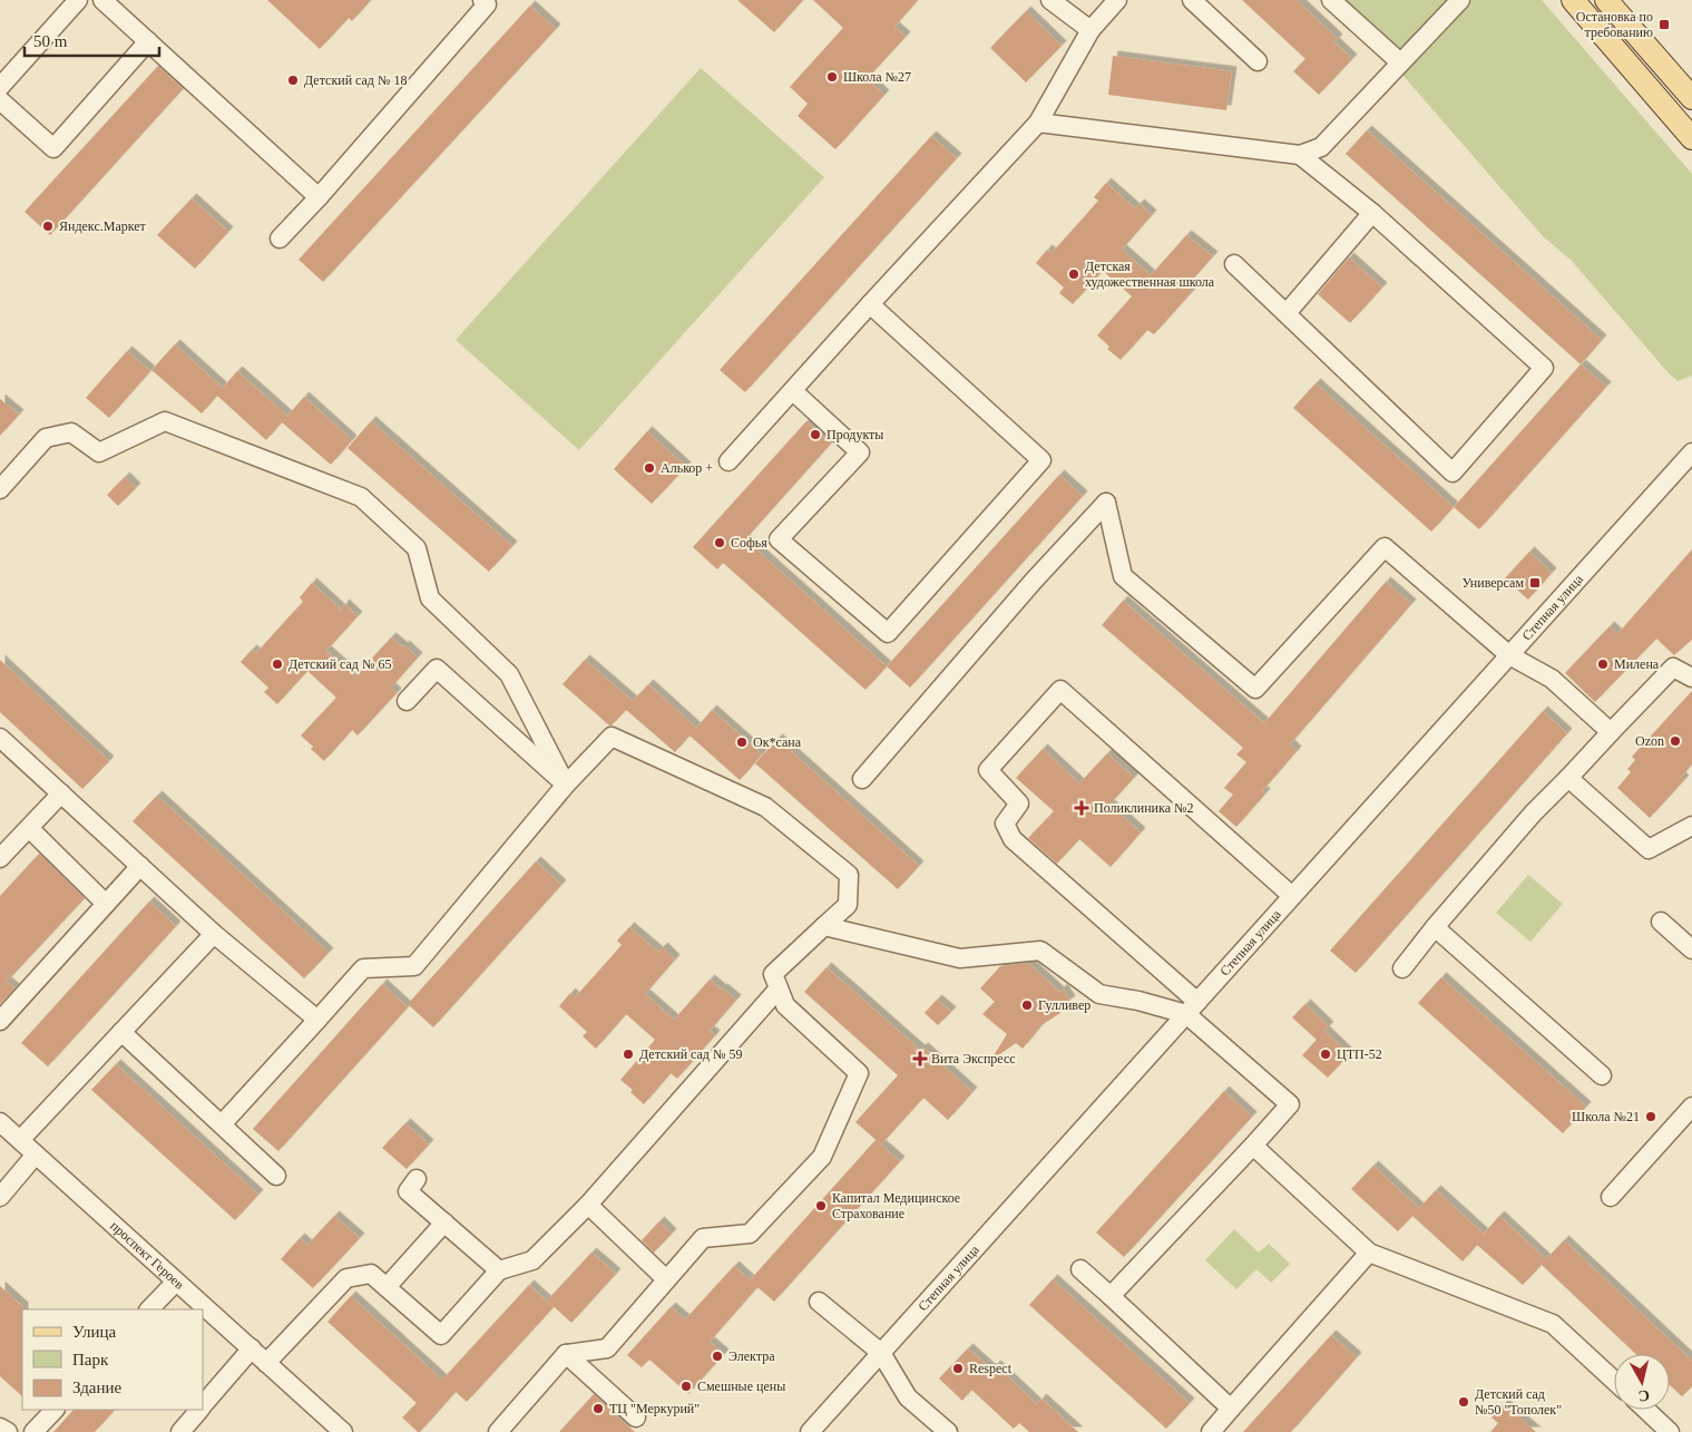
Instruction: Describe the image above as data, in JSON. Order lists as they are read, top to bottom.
{
  "streets": {
    "street": ["Степная улица", "проспект Героев"]
  },
  "places": {
    "transit": ["Остановка по требованию", "Универсам"],
    "other": [
      "Школа №27",
      "Детский сад № 18",
      "Яндекс.Маркет",
      "Детская художественная школа",
      "Продукты",
      "Алькор +",
      "Софья",
      "Детский сад № 65",
      "Милена",
      "Ozon",
      "Ок*сана",
      "Гулливер",
      "Детский сад № 59",
      "ЦТП-52",
      "Школа №21",
      "Капитал Медицинское Страхование",
      "Электра",
      "Respect",
      "Смешные цены",
      "Детский сад №50 \"Тополек\"",
      "ТЦ \"Меркурий\""
    ],
    "health": ["Поликлиника №2", "Вита Экспресс"]
  },
  "legend": ["Улица", "Парк", "Здание"],
  "scale_bar": "50 m",
  "north": "bottom"
}
